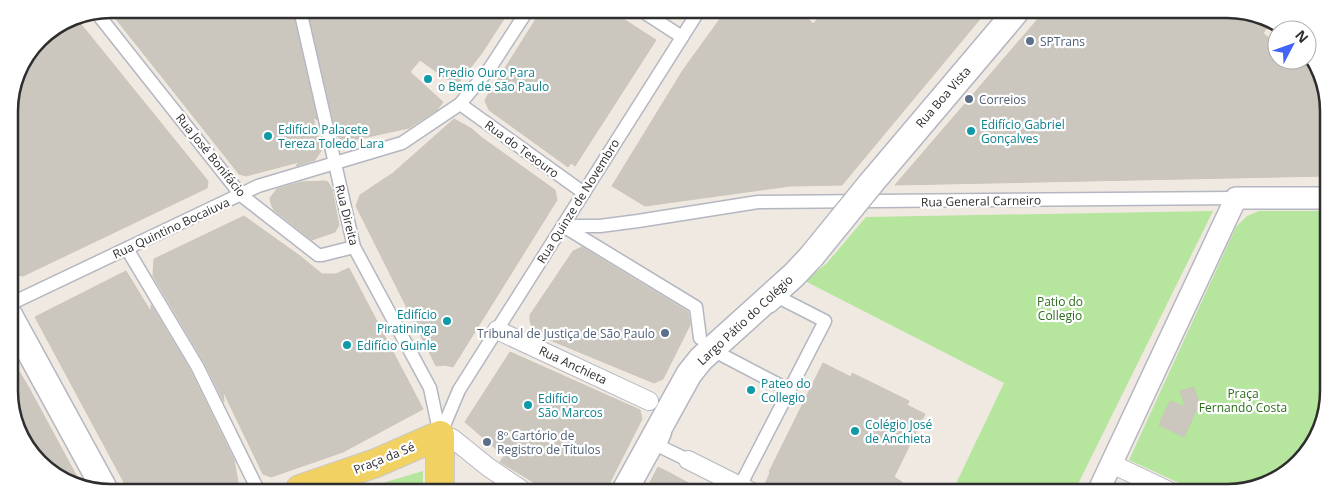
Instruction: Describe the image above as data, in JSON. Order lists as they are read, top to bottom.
{
  "streets": {
    "main road": ["Rua Boa Vista", "Largo Pátio do Colégio", "Praça da Sé"],
    "street": [
      "Rua do Tesouro",
      "Rua José Bonifácio",
      "Rua Quinze de Novembro",
      "Rua General Carneiro",
      "Rua Direita",
      "Rua Quintino Bocaiuva",
      "Rua Anchieta"
    ]
  },
  "crossings": [
    ["Rua Boa Vista", "Largo Pátio do Colégio"],
    ["Rua do Tesouro", "Rua Quinze de Novembro"],
    ["Rua do Tesouro", "Rua Quintino Bocaiuva"],
    ["Rua José Bonifácio", "Rua Direita"],
    ["Rua José Bonifácio", "Rua Quintino Bocaiuva"],
    ["Rua Quinze de Novembro", "Rua General Carneiro"],
    ["Rua Quinze de Novembro", "Rua Direita"],
    ["Rua Quinze de Novembro", "Rua Anchieta"],
    ["Rua Quinze de Novembro", "Praça da Sé"],
    ["Rua Direita", "Rua Quintino Bocaiuva"],
    ["Rua Direita", "Praça da Sé"]
  ],
  "parks": ["Patio do Collegio", "Praça Fernando Costa"],
  "places": [
    "SPTrans",
    "Predio Ouro Para o Bem de São Paulo",
    "Correios",
    "Edifício Gabriel Gonçalves",
    "Edifício Palacete Tereza Toledo Lara",
    "Edifício Piratininga",
    "Tribunal de Justiça de São Paulo",
    "Edifício Guinle",
    "Pateo do Collegio",
    "Edifício São Marcos",
    "Colégio José de Anchieta",
    "8º Cartório de Registro de Títulos"
  ],
  "north": "top right"
}
